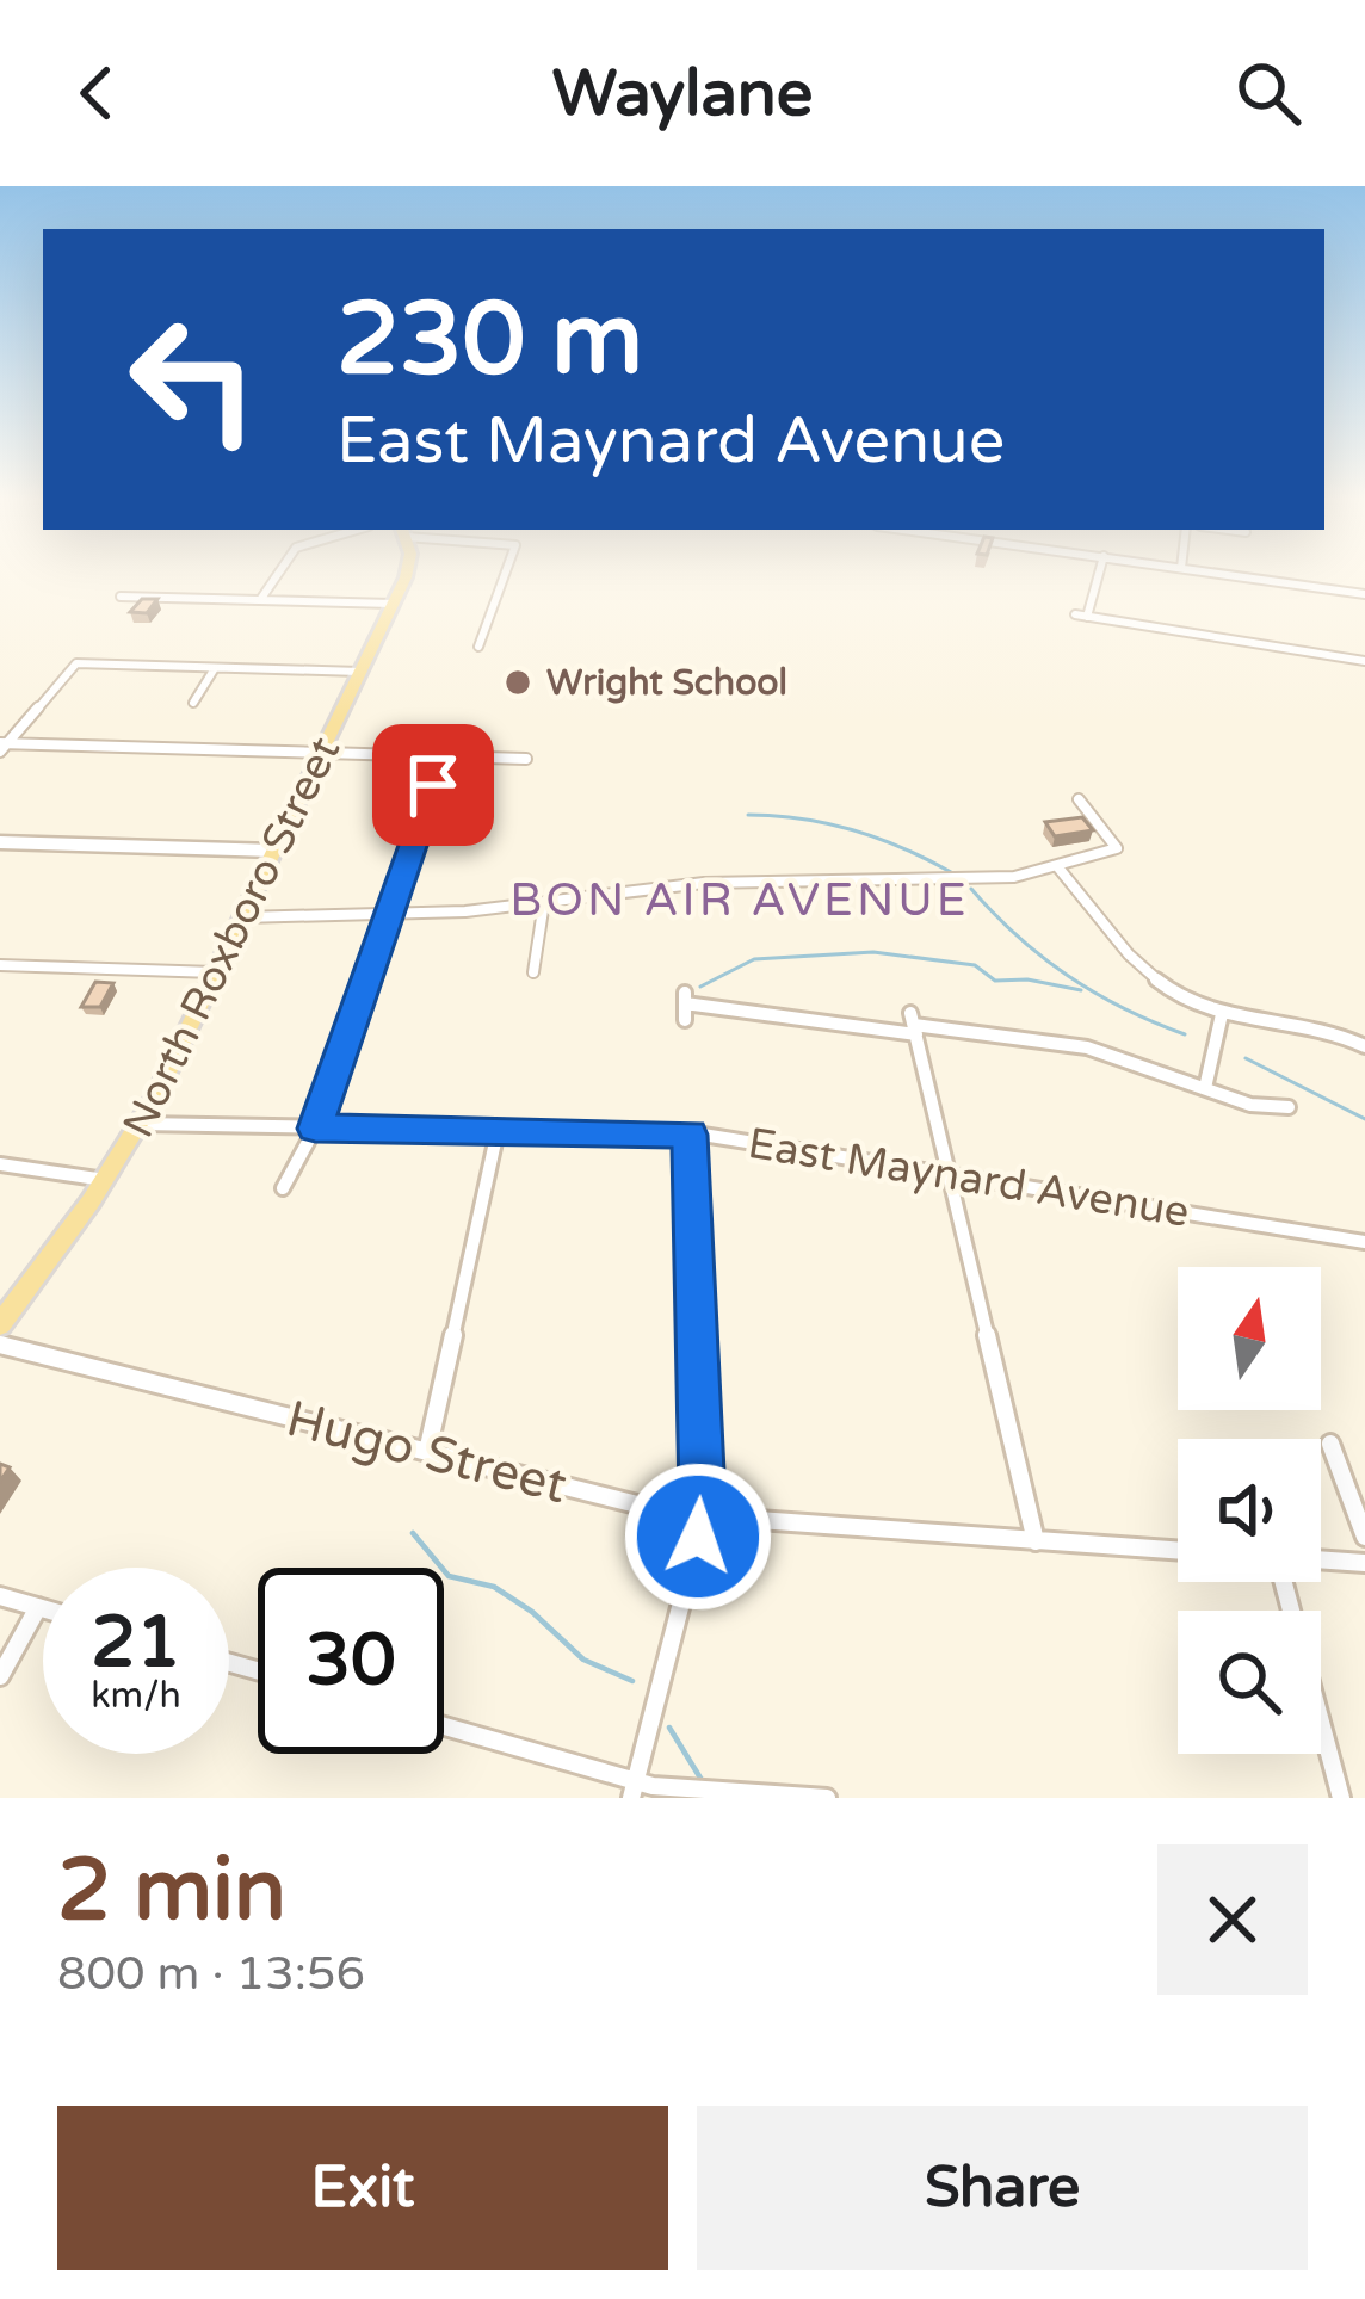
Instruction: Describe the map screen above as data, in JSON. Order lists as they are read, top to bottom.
{
  "streets": {
    "main road": ["North Roxboro Street"],
    "street": ["East Maynard Avenue", "Hugo Street"]
  },
  "crossings": [
    ["North Roxboro Street", "East Maynard Avenue"]
  ],
  "districts": ["BON AIR AVENUE"],
  "places": ["Wright School"],
  "north": "top",
  "page": {
    "header": "Waylane",
    "turn": ["230 m", "East Maynard Avenue"],
    "speed": "21 km/h",
    "limit": "30",
    "heading": ["2 min", "800 m · 13:56"],
    "buttons": ["Exit", "Share"]
  }
}
